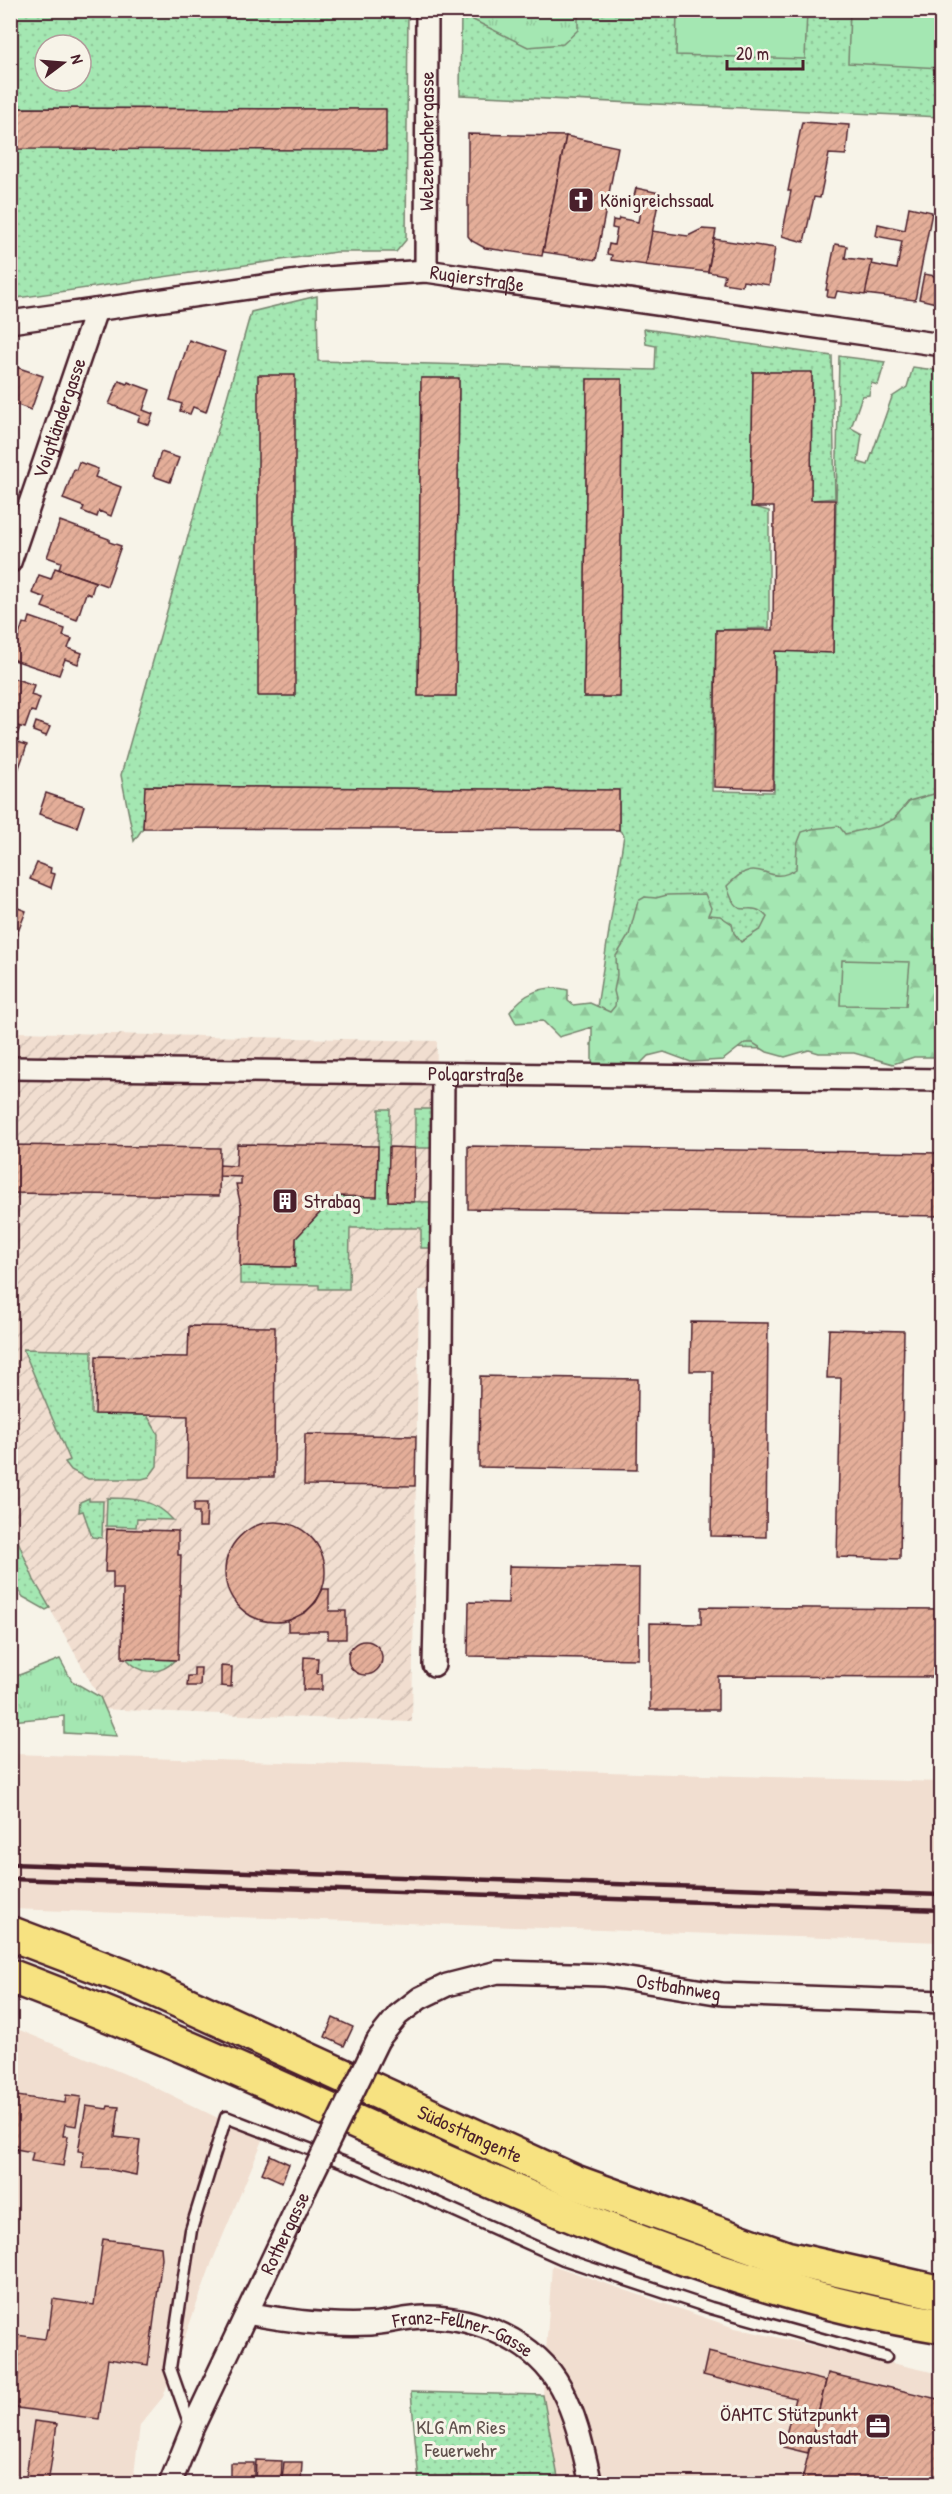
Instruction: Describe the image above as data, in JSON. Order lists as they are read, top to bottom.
{
  "streets": {
    "highway": ["Südosttangente"],
    "street": [
      "Welzenbachergasse",
      "Rugierstraße",
      "Voigtländergasse",
      "Polgarstraße",
      "Ostbahnweg",
      "Rothergasse",
      "Franz-Fellner-Gasse"
    ]
  },
  "crossings": [
    ["Welzenbachergasse", "Rugierstraße"],
    ["Rugierstraße", "Voigtländergasse"],
    ["Ostbahnweg", "Rothergasse"],
    ["Rothergasse", "Franz-Fellner-Gasse"]
  ],
  "parks": ["KLG Am Ries Feuerwehr"],
  "places": {
    "church": ["Königreichssaal"],
    "building": ["Strabag"],
    "office": ["ÖAMTC Stützpunkt Donaustadt"]
  },
  "scale_bar": "20 m",
  "north": "right"
}
